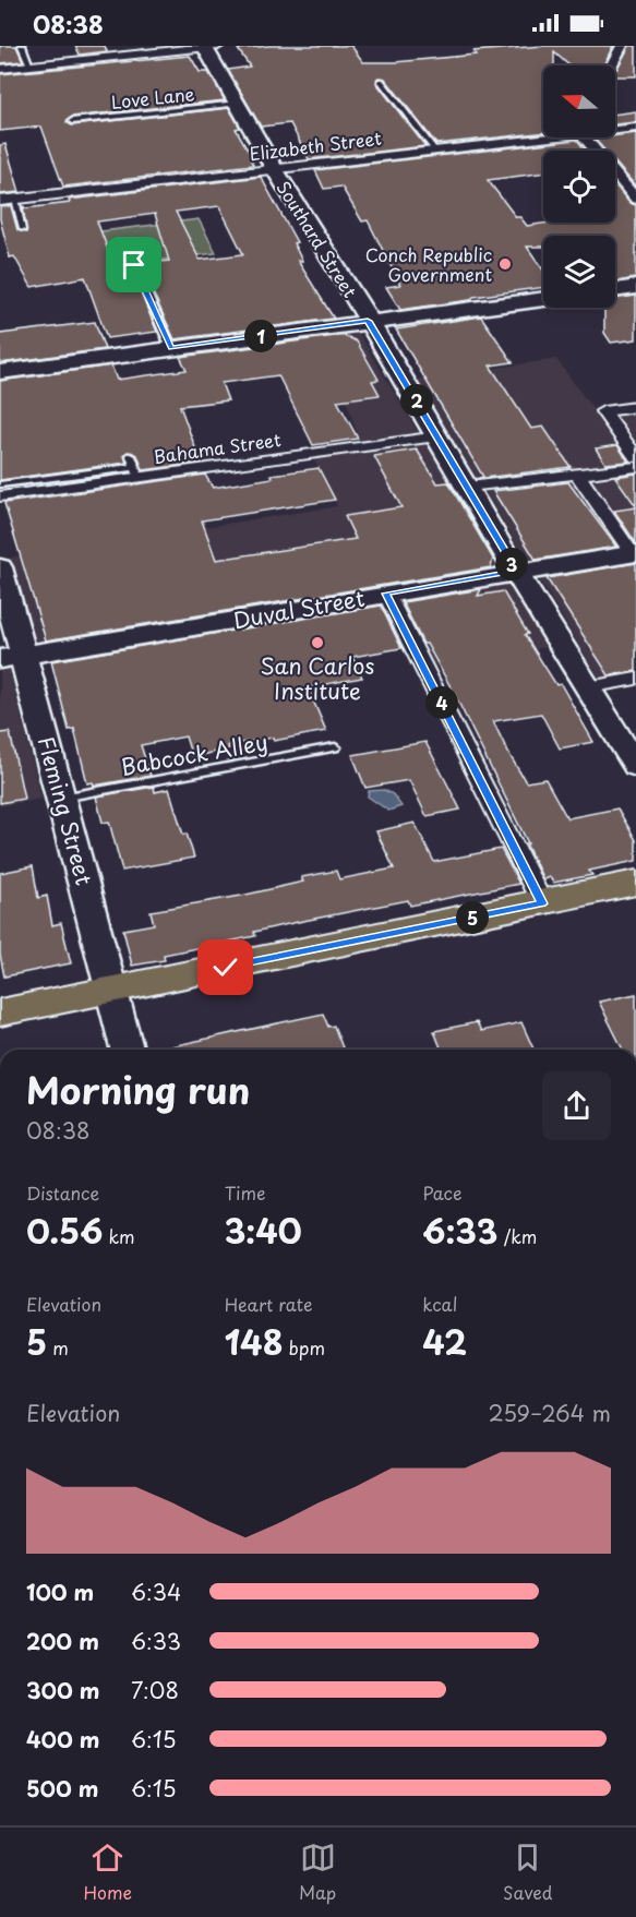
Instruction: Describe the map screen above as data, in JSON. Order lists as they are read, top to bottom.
{
  "streets": {
    "street": [
      "Elizabeth Street",
      "Southard Street",
      "Bahama Street",
      "Duval Street",
      "Fleming Street"
    ],
    "lane": ["Love Lane", "Babcock Alley"]
  },
  "crossings": [
    ["Love Lane", "Southard Street"],
    ["Elizabeth Street", "Southard Street"],
    ["Southard Street", "Bahama Street"],
    ["Southard Street", "Duval Street"],
    ["Duval Street", "Fleming Street"],
    ["Babcock Alley", "Fleming Street"]
  ],
  "places": ["Conch Republic Government", "San Carlos Institute"],
  "north": "left",
  "page": {
    "status": "08:38",
    "pins": [
      "1",
      "2",
      "3",
      "4",
      "5"
    ],
    "heading": ["Morning run", "08:38"],
    "stats": [
      ["Distance", "0.56 km"],
      ["Time", "3:40"],
      ["Pace", "6:33 /km"],
      ["Elevation", "5 m"],
      ["Heart rate", "148 bpm"],
      ["kcal", "42"]
    ],
    "chart": ["Elevation", "259–264 m"],
    "list": [
      {
        "name": "100 m",
        "note": "6:34"
      },
      {
        "name": "200 m",
        "note": "6:33"
      },
      {
        "name": "300 m",
        "note": "7:08"
      },
      {
        "name": "400 m",
        "note": "6:15"
      },
      {
        "name": "500 m",
        "note": "6:15"
      }
    ],
    "tabs": ["Home", "Map", "Saved"]
  }
}
